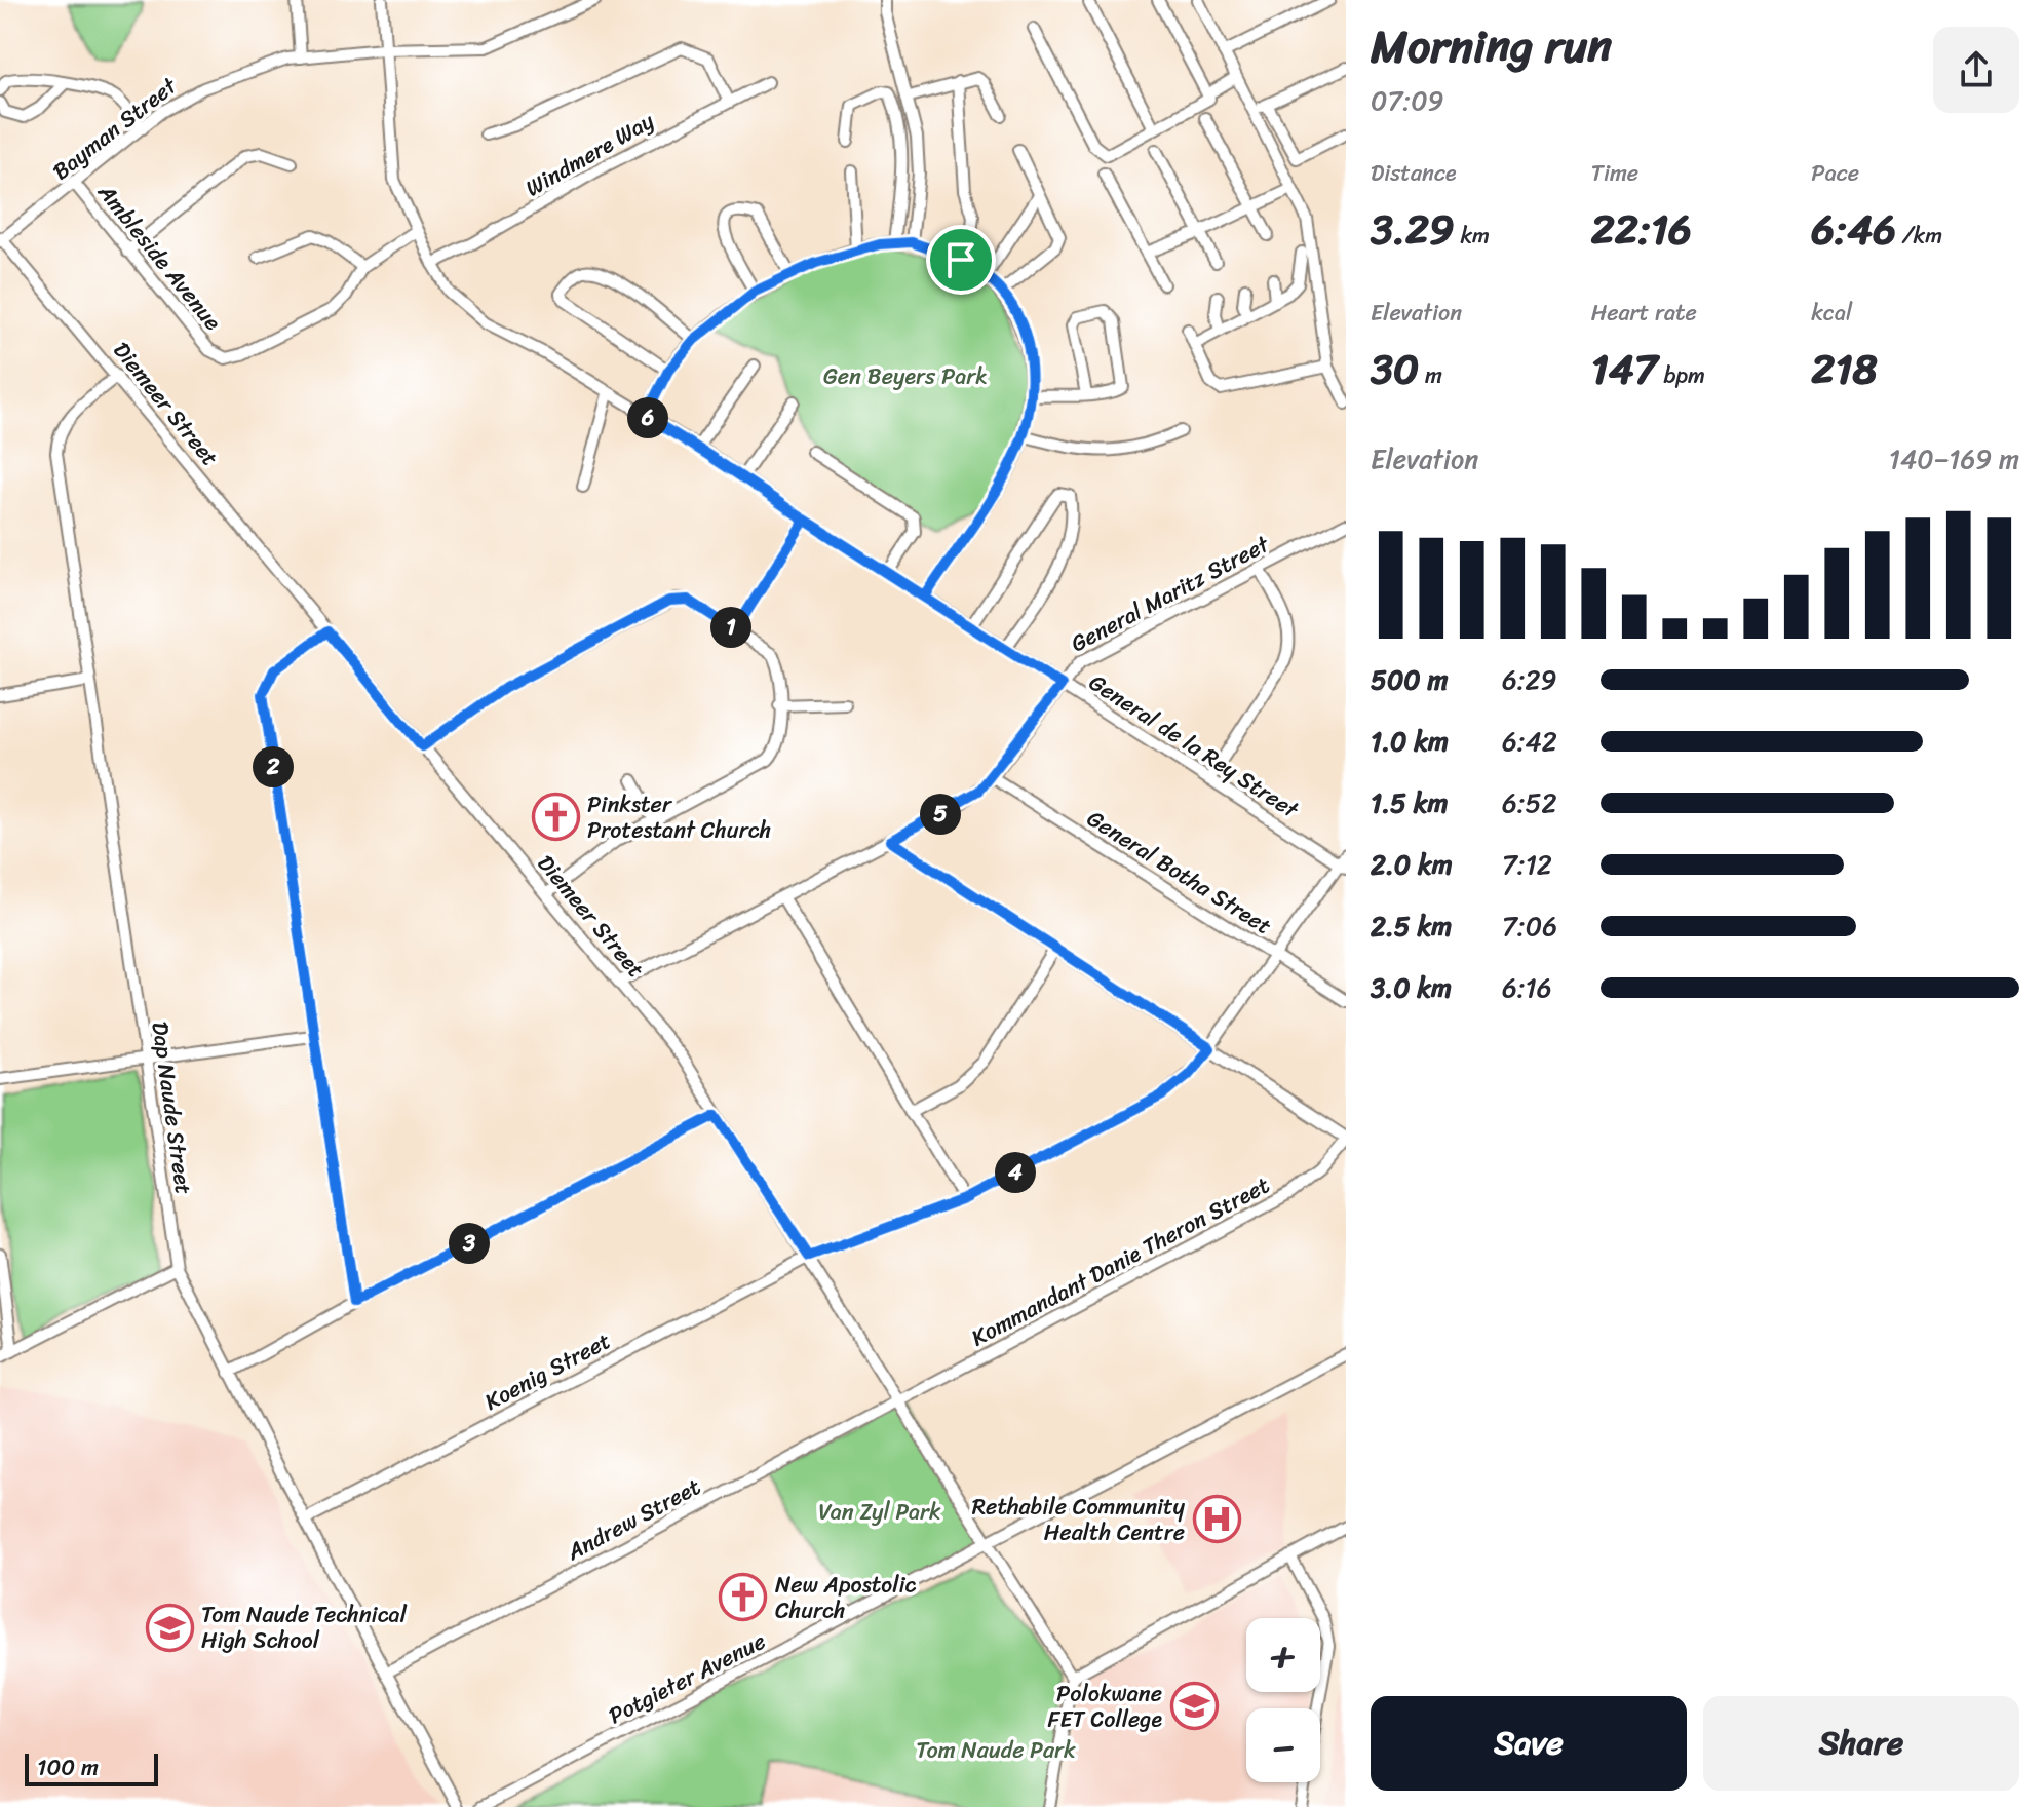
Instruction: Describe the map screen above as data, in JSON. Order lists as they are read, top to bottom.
{
  "streets": {
    "street": [
      "Bayman Street",
      "Windmere Way",
      "Ambleside Avenue",
      "Diemeer Street",
      "General Maritz Street",
      "General de la Rey Street",
      "General Botha Street",
      "Dap Naude Street",
      "Kommandant Danie Theron Street",
      "Koenig Street",
      "Andrew Street",
      "Potgieter Avenue"
    ]
  },
  "crossings": [
    ["Bayman Street", "Ambleside Avenue"],
    ["Bayman Street", "Diemeer Street"],
    ["Bayman Street", "General de la Rey Street"],
    ["Windmere Way", "General de la Rey Street"],
    ["Ambleside Avenue", "General de la Rey Street"],
    ["Diemeer Street", "General Maritz Street"],
    ["Diemeer Street", "Dap Naude Street"],
    ["Diemeer Street", "Kommandant Danie Theron Street"],
    ["Diemeer Street", "Koenig Street"],
    ["Diemeer Street", "Andrew Street"],
    ["Diemeer Street", "Potgieter Avenue"],
    ["General Maritz Street", "General de la Rey Street"],
    ["General Maritz Street", "General Botha Street"],
    ["General de la Rey Street", "Koenig Street"],
    ["General Botha Street", "Koenig Street"],
    ["Dap Naude Street", "Koenig Street"],
    ["Dap Naude Street", "Andrew Street"],
    ["Kommandant Danie Theron Street", "Andrew Street"]
  ],
  "parks": ["Gen Beyers Park", "Van Zyl Park", "Tom Naude Park"],
  "places": {
    "church": ["Pinkster Protestant Church", "New Apostolic Church"],
    "hospital": ["Rethabile Community Health Centre"],
    "school or university": ["Tom Naude Technical High School", "Polokwane FET College"]
  },
  "scale_bar": "100 m",
  "page": {
    "heading": ["Morning run", "07:09"],
    "stats": [
      ["Distance", "3.29 km"],
      ["Time", "22:16"],
      ["Pace", "6:46 /km"],
      ["Elevation", "30 m"],
      ["Heart rate", "147 bpm"],
      ["kcal", "218"]
    ],
    "pins": [
      "6",
      "1",
      "2",
      "5",
      "4",
      "3"
    ],
    "chart": ["Elevation", "140–169 m"],
    "list": [
      {
        "name": "500 m",
        "note": "6:29"
      },
      {
        "name": "1.0 km",
        "note": "6:42"
      },
      {
        "name": "1.5 km",
        "note": "6:52"
      },
      {
        "name": "2.0 km",
        "note": "7:12"
      },
      {
        "name": "2.5 km",
        "note": "7:06"
      },
      {
        "name": "3.0 km",
        "note": "6:16"
      }
    ],
    "map_buttons": ["+", "−"],
    "buttons": ["Save", "Share"],
    "scale": "100 m"
  }
}
